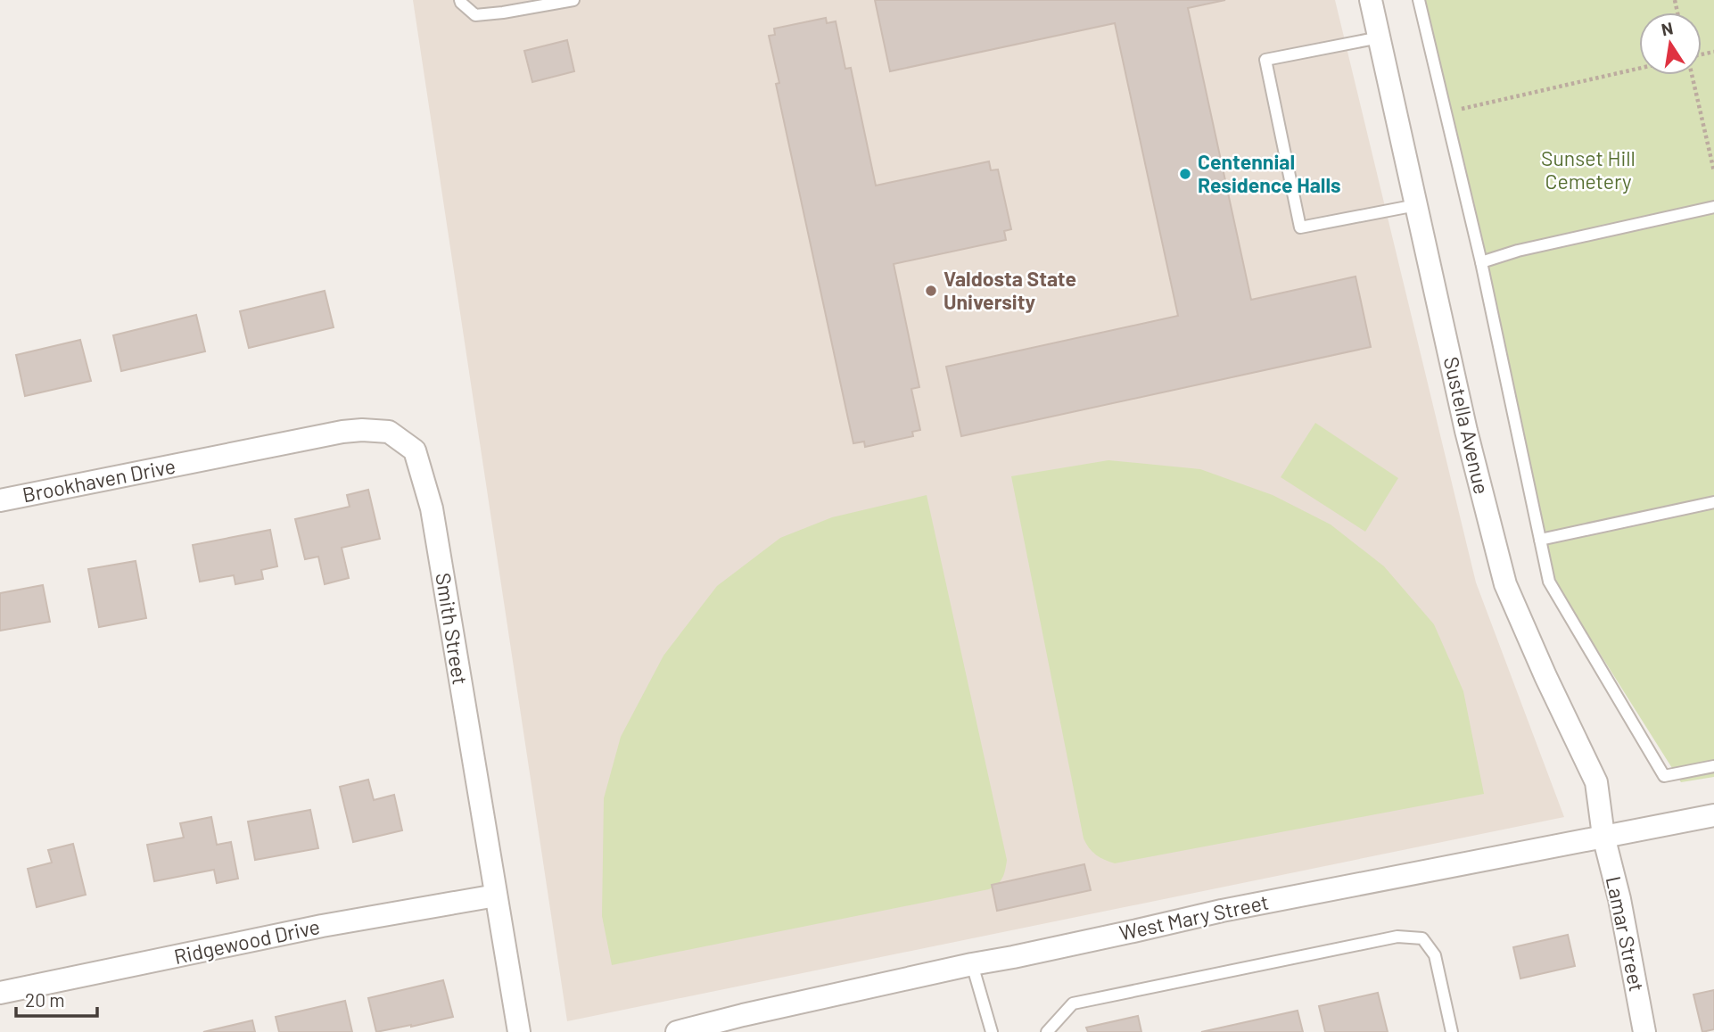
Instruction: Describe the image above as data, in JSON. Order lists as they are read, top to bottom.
{
  "streets": {
    "street": [
      "Sustella Avenue",
      "Brookhaven Drive",
      "Smith Street",
      "West Mary Street",
      "Lamar Street",
      "Ridgewood Drive"
    ]
  },
  "crossings": [
    ["Sustella Avenue", "West Mary Street"],
    ["Sustella Avenue", "Lamar Street"],
    ["Brookhaven Drive", "Smith Street"],
    ["Smith Street", "Ridgewood Drive"],
    ["West Mary Street", "Lamar Street"]
  ],
  "parks": ["Sunset Hill Cemetery"],
  "places": ["Centennial Residence Halls", "Valdosta State University"],
  "scale_bar": "20 m",
  "north": "top"
}
